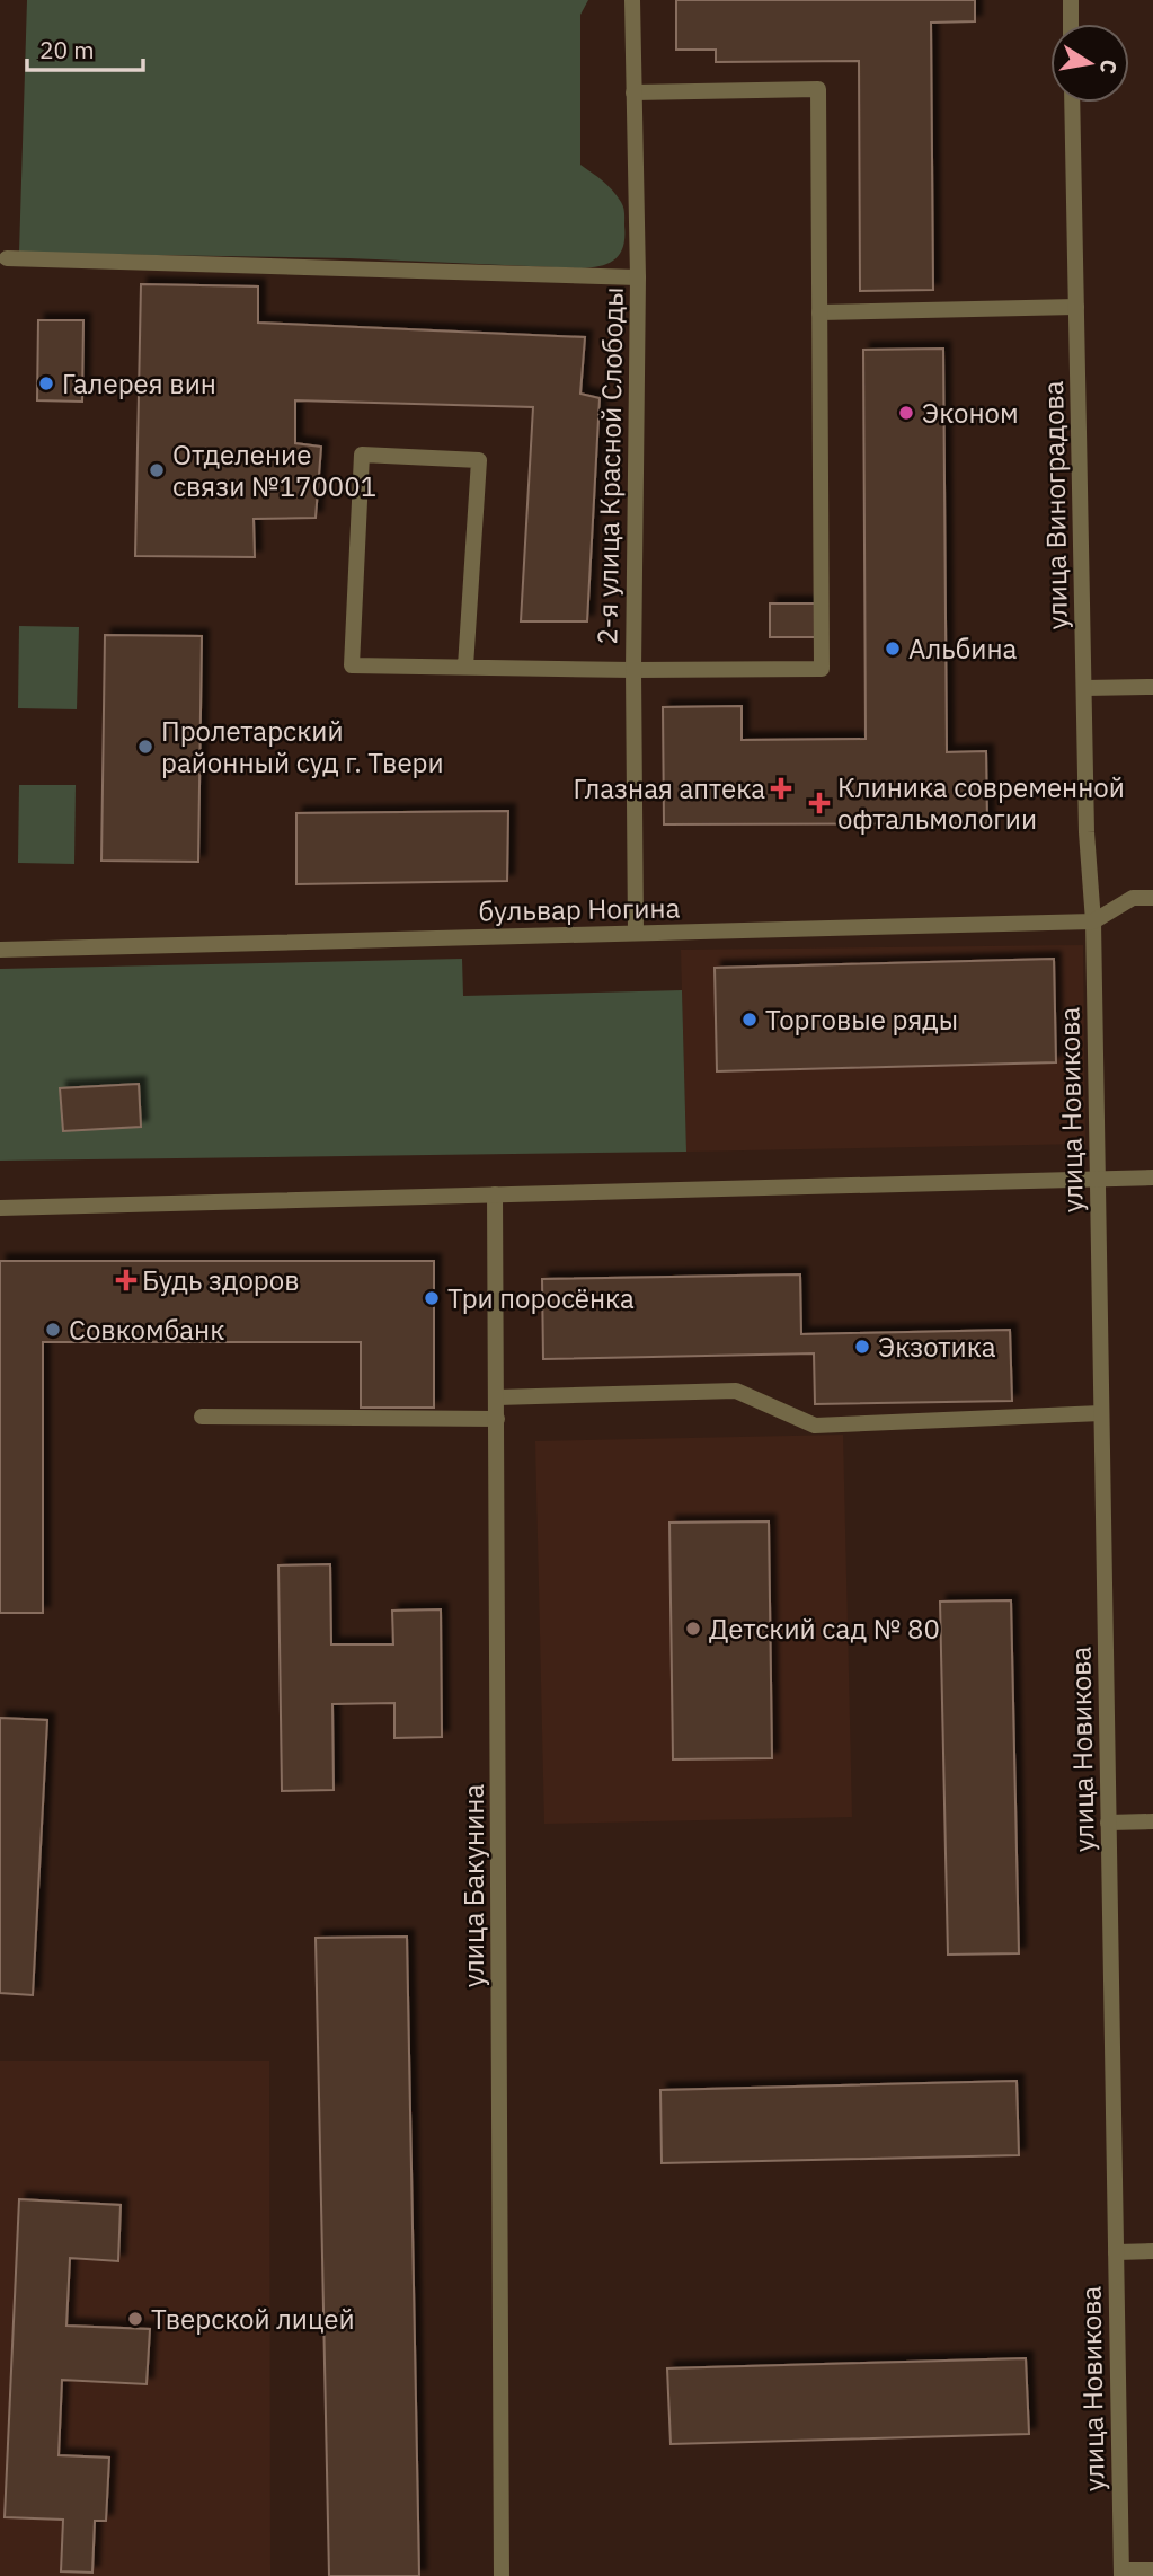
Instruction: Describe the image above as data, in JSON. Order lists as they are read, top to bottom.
{
  "streets": {
    "street": [
      "2-я улица Красной Слободы",
      "улица Виноградова",
      "бульвар Ногина",
      "улица Новикова",
      "улица Бакунина"
    ]
  },
  "crossings": [
    ["2-я улица Красной Слободы", "бульвар Ногина"],
    ["улица Виноградова", "бульвар Ногина"],
    ["улица Виноградова", "улица Новикова"],
    ["бульвар Ногина", "улица Новикова"]
  ],
  "places": {
    "other": [
      "Галерея вин",
      "Эконом",
      "Отделение связи №170001",
      "Альбина",
      "Пролетарский районный суд г. Твери",
      "Торговые ряды",
      "Три поросёнка",
      "Совкомбанк",
      "Экзотика",
      "Детский сад № 80",
      "Тверской лицей"
    ],
    "health": ["Глазная аптека", "Клиника современной офтальмологии", "Будь здоров"]
  },
  "scale_bar": "20 m",
  "north": "right"
}
